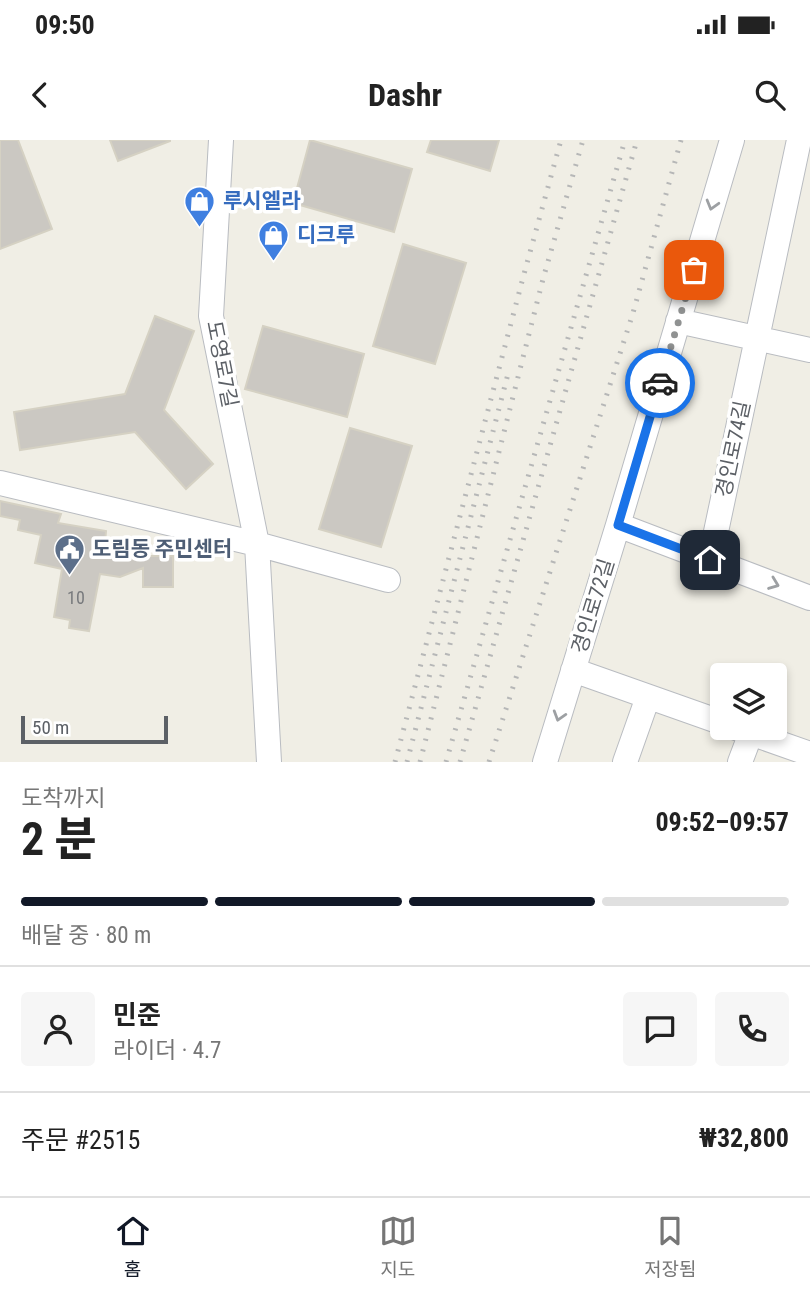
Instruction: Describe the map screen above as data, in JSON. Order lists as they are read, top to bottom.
{
  "streets": {
    "street": ["도영로7길", "경인로74길", "경인로72길"]
  },
  "places": {
    "shop": ["루시엘라", "디크루"],
    "public building": ["도림동 주민센터"]
  },
  "house_numbers": ["10"],
  "scale_bar": "50 m",
  "page": {
    "status": "09:50",
    "header": "Dashr",
    "scale": "50 m",
    "heading": ["2 분", "도착까지", "09:52–09:57"],
    "panel": [
      "민준",
      "라이더 · 4.7",
      "주문 #2515",
      "₩32,800"
    ],
    "bar": "배달 중 · 80 m",
    "tabs": ["홈", "지도", "저장됨"]
  }
}
